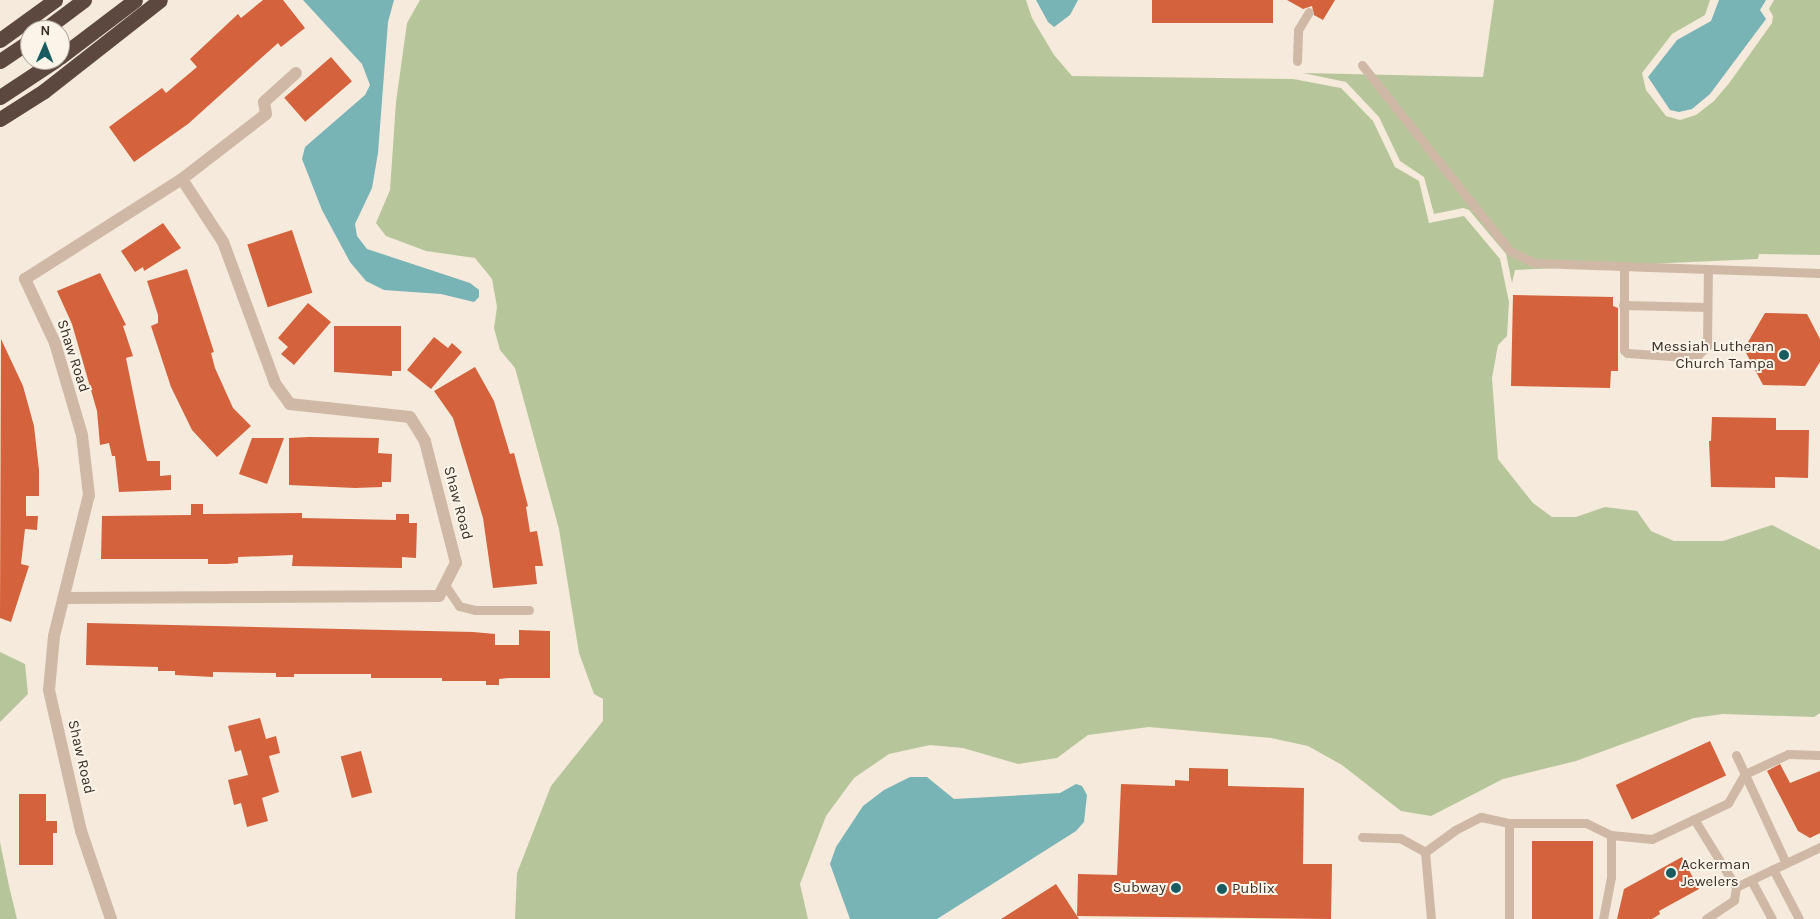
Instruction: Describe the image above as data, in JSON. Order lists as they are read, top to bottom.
{
  "streets": {
    "street": ["Shaw Road"]
  },
  "places": [
    "Messiah Lutheran Church Tampa",
    "Ackerman Jewelers",
    "Subway",
    "Publix"
  ],
  "north": "top"
}
